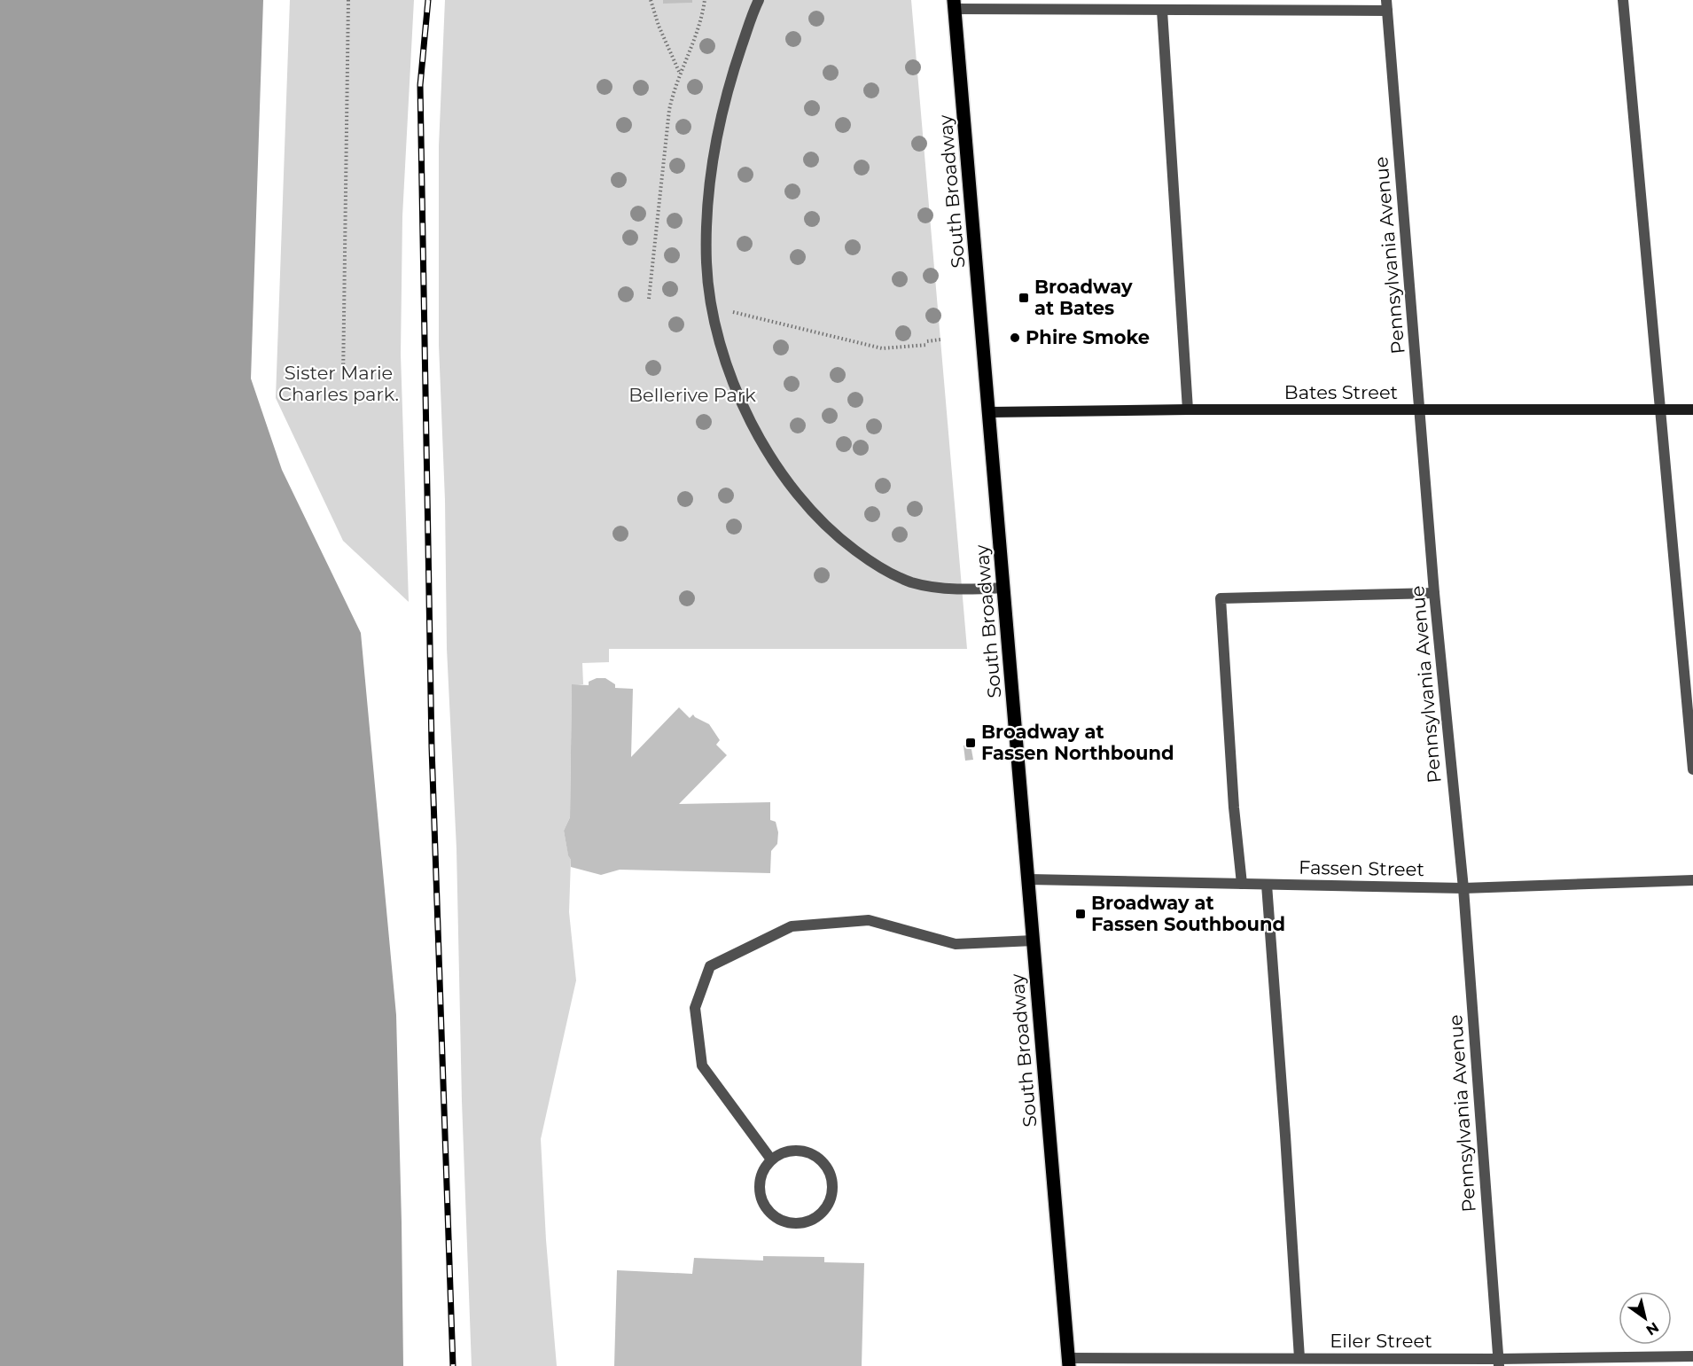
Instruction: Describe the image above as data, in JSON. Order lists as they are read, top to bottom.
{
  "streets": {
    "main road": ["South Broadway", "Bates Street"],
    "street": ["Pennsylvania Avenue", "Fassen Street", "Eiler Street"]
  },
  "crossings": [
    ["South Broadway", "Bates Street"],
    ["South Broadway", "Fassen Street"],
    ["South Broadway", "Eiler Street"],
    ["Pennsylvania Avenue", "Bates Street"],
    ["Pennsylvania Avenue", "Fassen Street"],
    ["Pennsylvania Avenue", "Eiler Street"]
  ],
  "parks": ["Sister Marie Charles park.", "Bellerive Park"],
  "places": {
    "transit": ["Broadway at Bates", "Broadway at Fassen Northbound", "Broadway at Fassen Southbound"],
    "other": ["Phire Smoke"]
  },
  "north": "bottom right"
}
